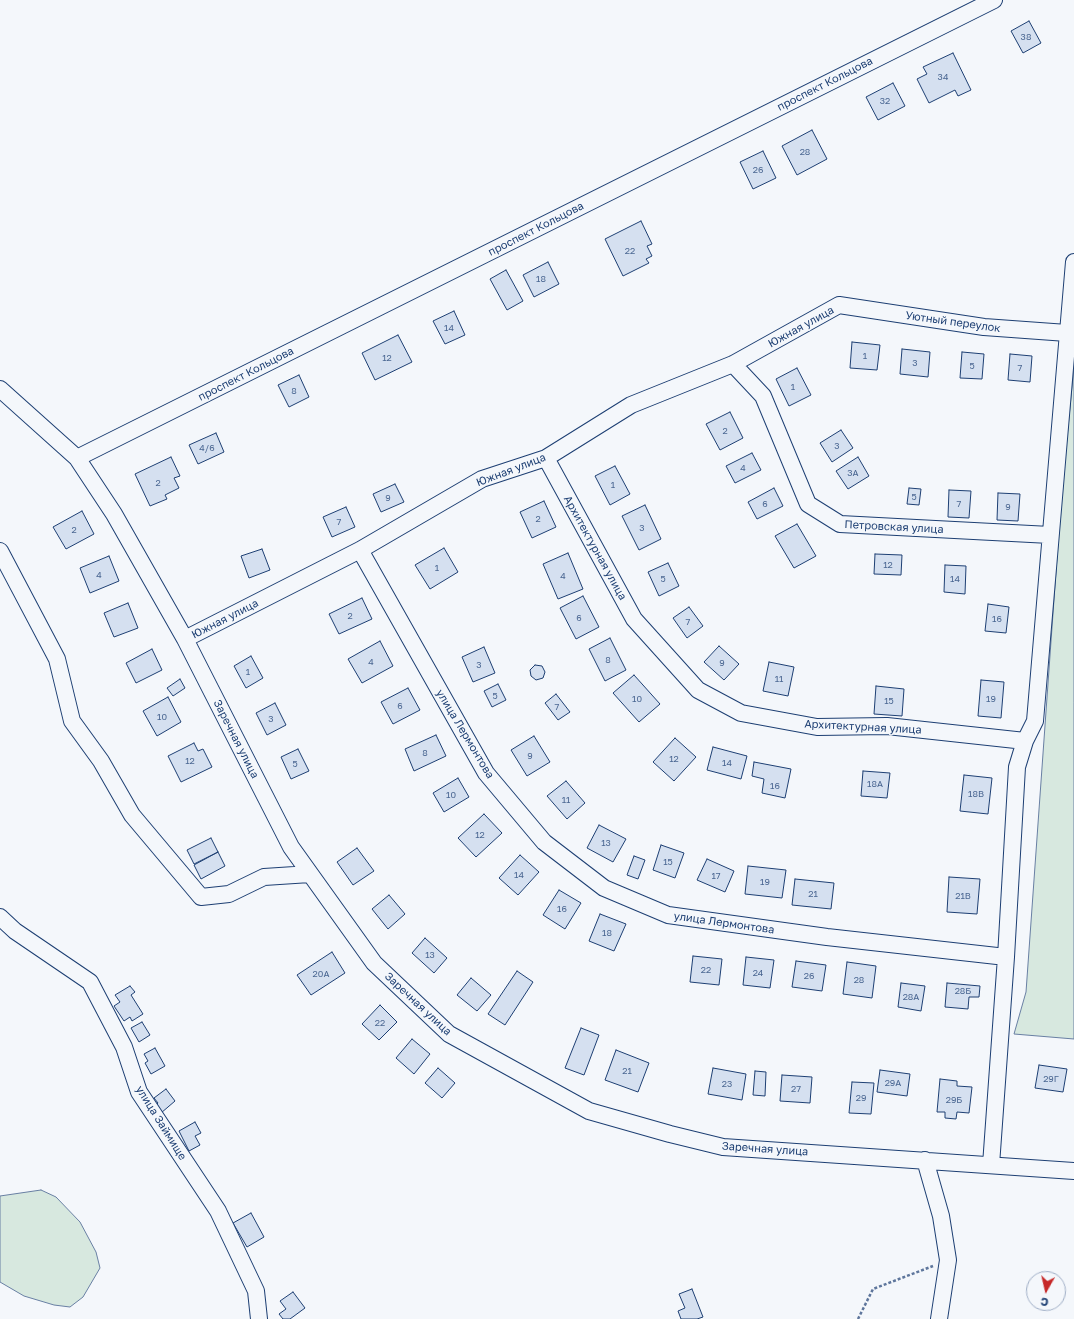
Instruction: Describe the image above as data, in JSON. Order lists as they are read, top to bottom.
{
  "streets": {
    "street": [
      "проспект Кольцова",
      "Уютный переулок",
      "Южная улица",
      "Петровская улица",
      "Архитектурная улица",
      "улица Лермонтова",
      "Заречная улица",
      "улица Займище"
    ]
  },
  "crossings": [
    ["проспект Кольцова", "Заречная улица"],
    ["Уютный переулок", "Южная улица"],
    ["Южная улица", "Петровская улица"],
    ["Южная улица", "Архитектурная улица"],
    ["Южная улица", "улица Лермонтова"],
    ["Южная улица", "Заречная улица"]
  ],
  "house_numbers": [
    "38",
    "34",
    "32",
    "28",
    "26",
    "22",
    "18",
    "14",
    "1",
    "12",
    "3",
    "5",
    "7",
    "1",
    "8",
    "2",
    "3",
    "4/6",
    "4",
    "3А",
    "2",
    "1",
    "5",
    "9",
    "6",
    "7",
    "9",
    "2",
    "7",
    "3",
    "2",
    "12",
    "1",
    "4",
    "4",
    "5",
    "14",
    "2",
    "6",
    "16",
    "7",
    "8",
    "4",
    "9",
    "3",
    "1",
    "11",
    "5",
    "10",
    "19",
    "15",
    "6",
    "7",
    "10",
    "3",
    "8",
    "9",
    "12",
    "12",
    "14",
    "5",
    "18А",
    "16",
    "18В",
    "10",
    "11",
    "12",
    "13",
    "15",
    "14",
    "17",
    "19",
    "21",
    "21В",
    "16",
    "18",
    "13",
    "22",
    "24",
    "20А",
    "26",
    "28",
    "28Б",
    "28А",
    "22",
    "21",
    "29Г",
    "29А",
    "23",
    "27",
    "29",
    "29Б"
  ],
  "north": "bottom"
}
